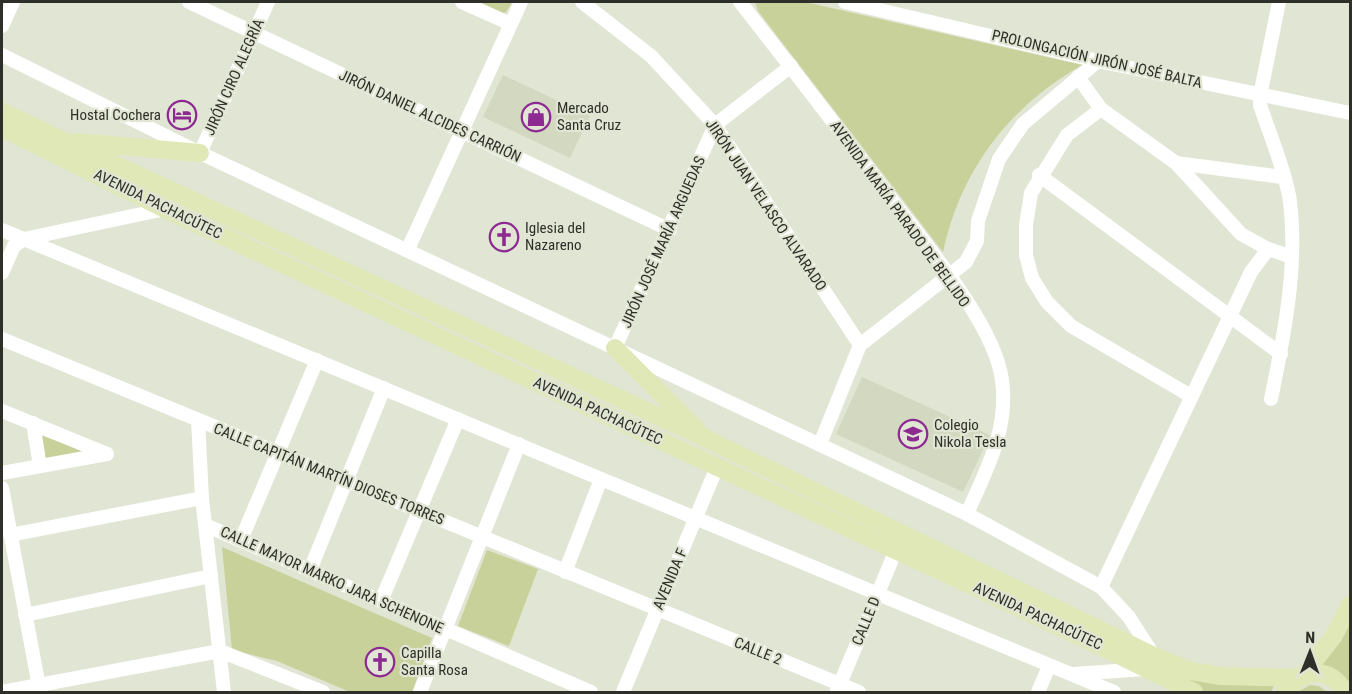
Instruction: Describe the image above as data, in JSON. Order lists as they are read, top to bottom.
{
  "streets": {
    "main road": ["AVENIDA PACHACÚTEC"],
    "street": [
      "PROLONGACIÓN JIRÓN JOSÉ BALTA",
      "JIRÓN CIRO ALEGRÍA",
      "JIRÓN DANIEL ALCIDES CARRIÓN",
      "JIRÓN JUAN VELASCO ALVARADO",
      "AVENIDA MARÍA PARADO DE BELLIDO",
      "JIRÓN JOSÉ MARÍA ARGUEDAS",
      "CALLE CAPITÁN MARTÍN DIOSES TORRES",
      "AVENIDA F",
      "CALLE MAYOR MARKO JARA SCHENONE",
      "CALLE D",
      "CALLE 2"
    ]
  },
  "crossings": [
    ["JIRÓN CIRO ALEGRÍA", "JIRÓN DANIEL ALCIDES CARRIÓN"],
    ["JIRÓN CIRO ALEGRÍA", "AVENIDA PACHACÚTEC"],
    ["JIRÓN DANIEL ALCIDES CARRIÓN", "JIRÓN JOSÉ MARÍA ARGUEDAS"],
    ["AVENIDA PACHACÚTEC", "AVENIDA MARÍA PARADO DE BELLIDO"],
    ["AVENIDA PACHACÚTEC", "JIRÓN JOSÉ MARÍA ARGUEDAS"],
    ["AVENIDA PACHACÚTEC", "AVENIDA F"],
    ["AVENIDA PACHACÚTEC", "CALLE D"],
    ["JIRÓN JUAN VELASCO ALVARADO", "JIRÓN JOSÉ MARÍA ARGUEDAS"],
    ["AVENIDA MARÍA PARADO DE BELLIDO", "JIRÓN JOSÉ MARÍA ARGUEDAS"],
    ["CALLE CAPITÁN MARTÍN DIOSES TORRES", "AVENIDA F"],
    ["CALLE CAPITÁN MARTÍN DIOSES TORRES", "CALLE 2"],
    ["AVENIDA F", "CALLE 2"],
    ["CALLE D", "CALLE 2"]
  ],
  "places": {
    "hotel": ["Hostal Cochera"],
    "shop": ["Mercado Santa Cruz"],
    "church": ["Iglesia del Nazareno", "Capilla Santa Rosa"],
    "school or university": ["Colegio Nikola Tesla"]
  },
  "north": "top"
}
